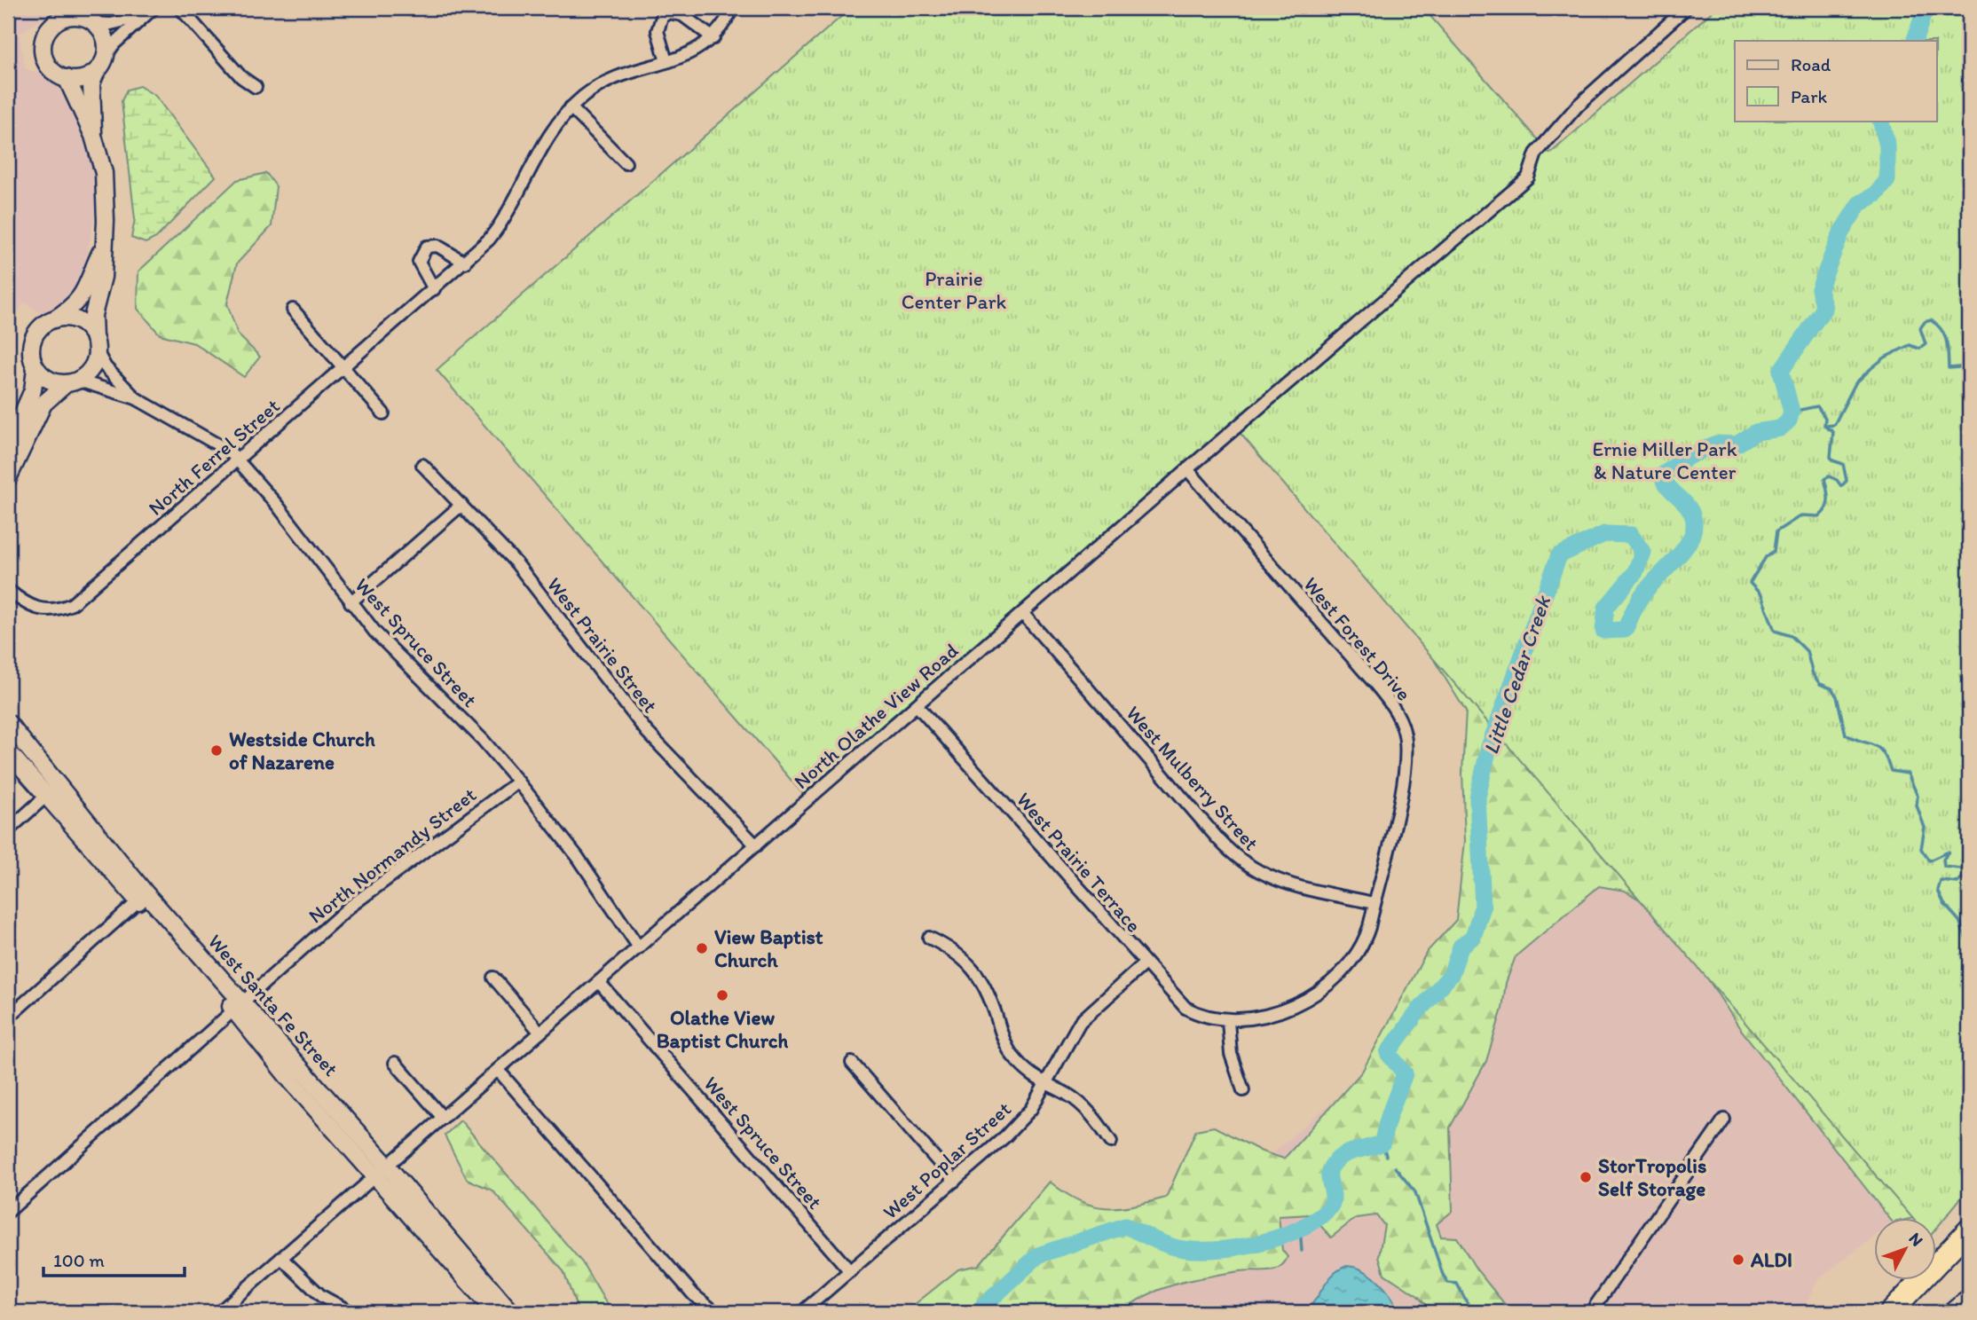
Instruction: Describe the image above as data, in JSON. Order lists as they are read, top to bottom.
{
  "streets": {
    "street": [
      "North Ferrel Street",
      "West Forest Drive",
      "West Spruce Street",
      "West Prairie Street",
      "North Olathe View Road",
      "West Mulberry Street",
      "North Normandy Street",
      "West Prairie Terrace",
      "West Santa Fe Street",
      "West Poplar Street"
    ]
  },
  "crossings": [
    ["North Ferrel Street", "West Spruce Street"],
    ["West Forest Drive", "North Olathe View Road"],
    ["West Forest Drive", "West Mulberry Street"],
    ["West Forest Drive", "West Prairie Terrace"],
    ["West Spruce Street", "North Olathe View Road"],
    ["West Spruce Street", "North Normandy Street"],
    ["West Spruce Street", "West Poplar Street"],
    ["West Prairie Street", "North Olathe View Road"],
    ["North Olathe View Road", "West Mulberry Street"],
    ["North Olathe View Road", "West Prairie Terrace"],
    ["North Olathe View Road", "West Santa Fe Street"],
    ["West Mulberry Street", "West Prairie Terrace"],
    ["North Normandy Street", "West Santa Fe Street"],
    ["West Prairie Terrace", "West Poplar Street"]
  ],
  "water": ["Little Cedar Creek"],
  "parks": ["Prairie Center Park", "Ernie Miller Park & Nature Center"],
  "places": [
    "Westside Church of Nazarene",
    "View Baptist Church",
    "Olathe View Baptist Church",
    "StorTropolis Self Storage",
    "ALDI"
  ],
  "legend": ["Road", "Park"],
  "scale_bar": "100 m",
  "north": "top right"
}
